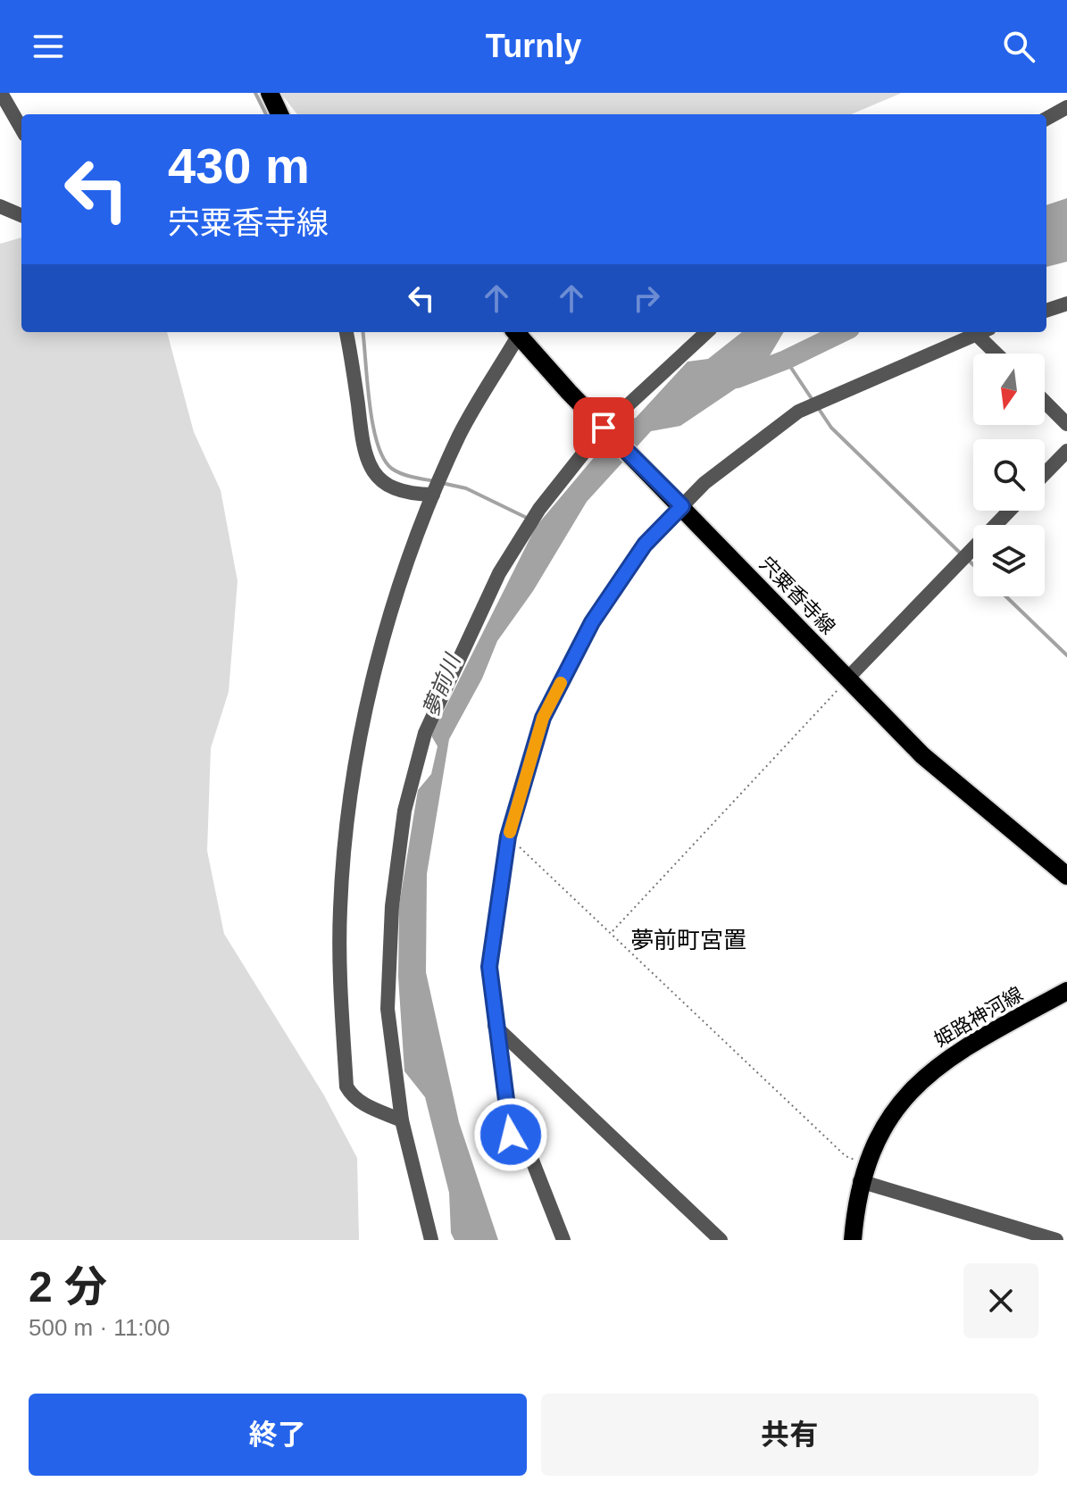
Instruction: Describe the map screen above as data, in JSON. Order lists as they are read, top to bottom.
{
  "streets": {
    "main road": ["宍粟香寺線", "姫路神河線"]
  },
  "districts": ["夢前町宮置"],
  "water": ["夢前川"],
  "north": "bottom",
  "page": {
    "header": "Turnly",
    "turn": ["430 m", "宍粟香寺線"],
    "heading": ["2 分", "500 m · 11:00"],
    "buttons": ["終了", "共有"]
  }
}
